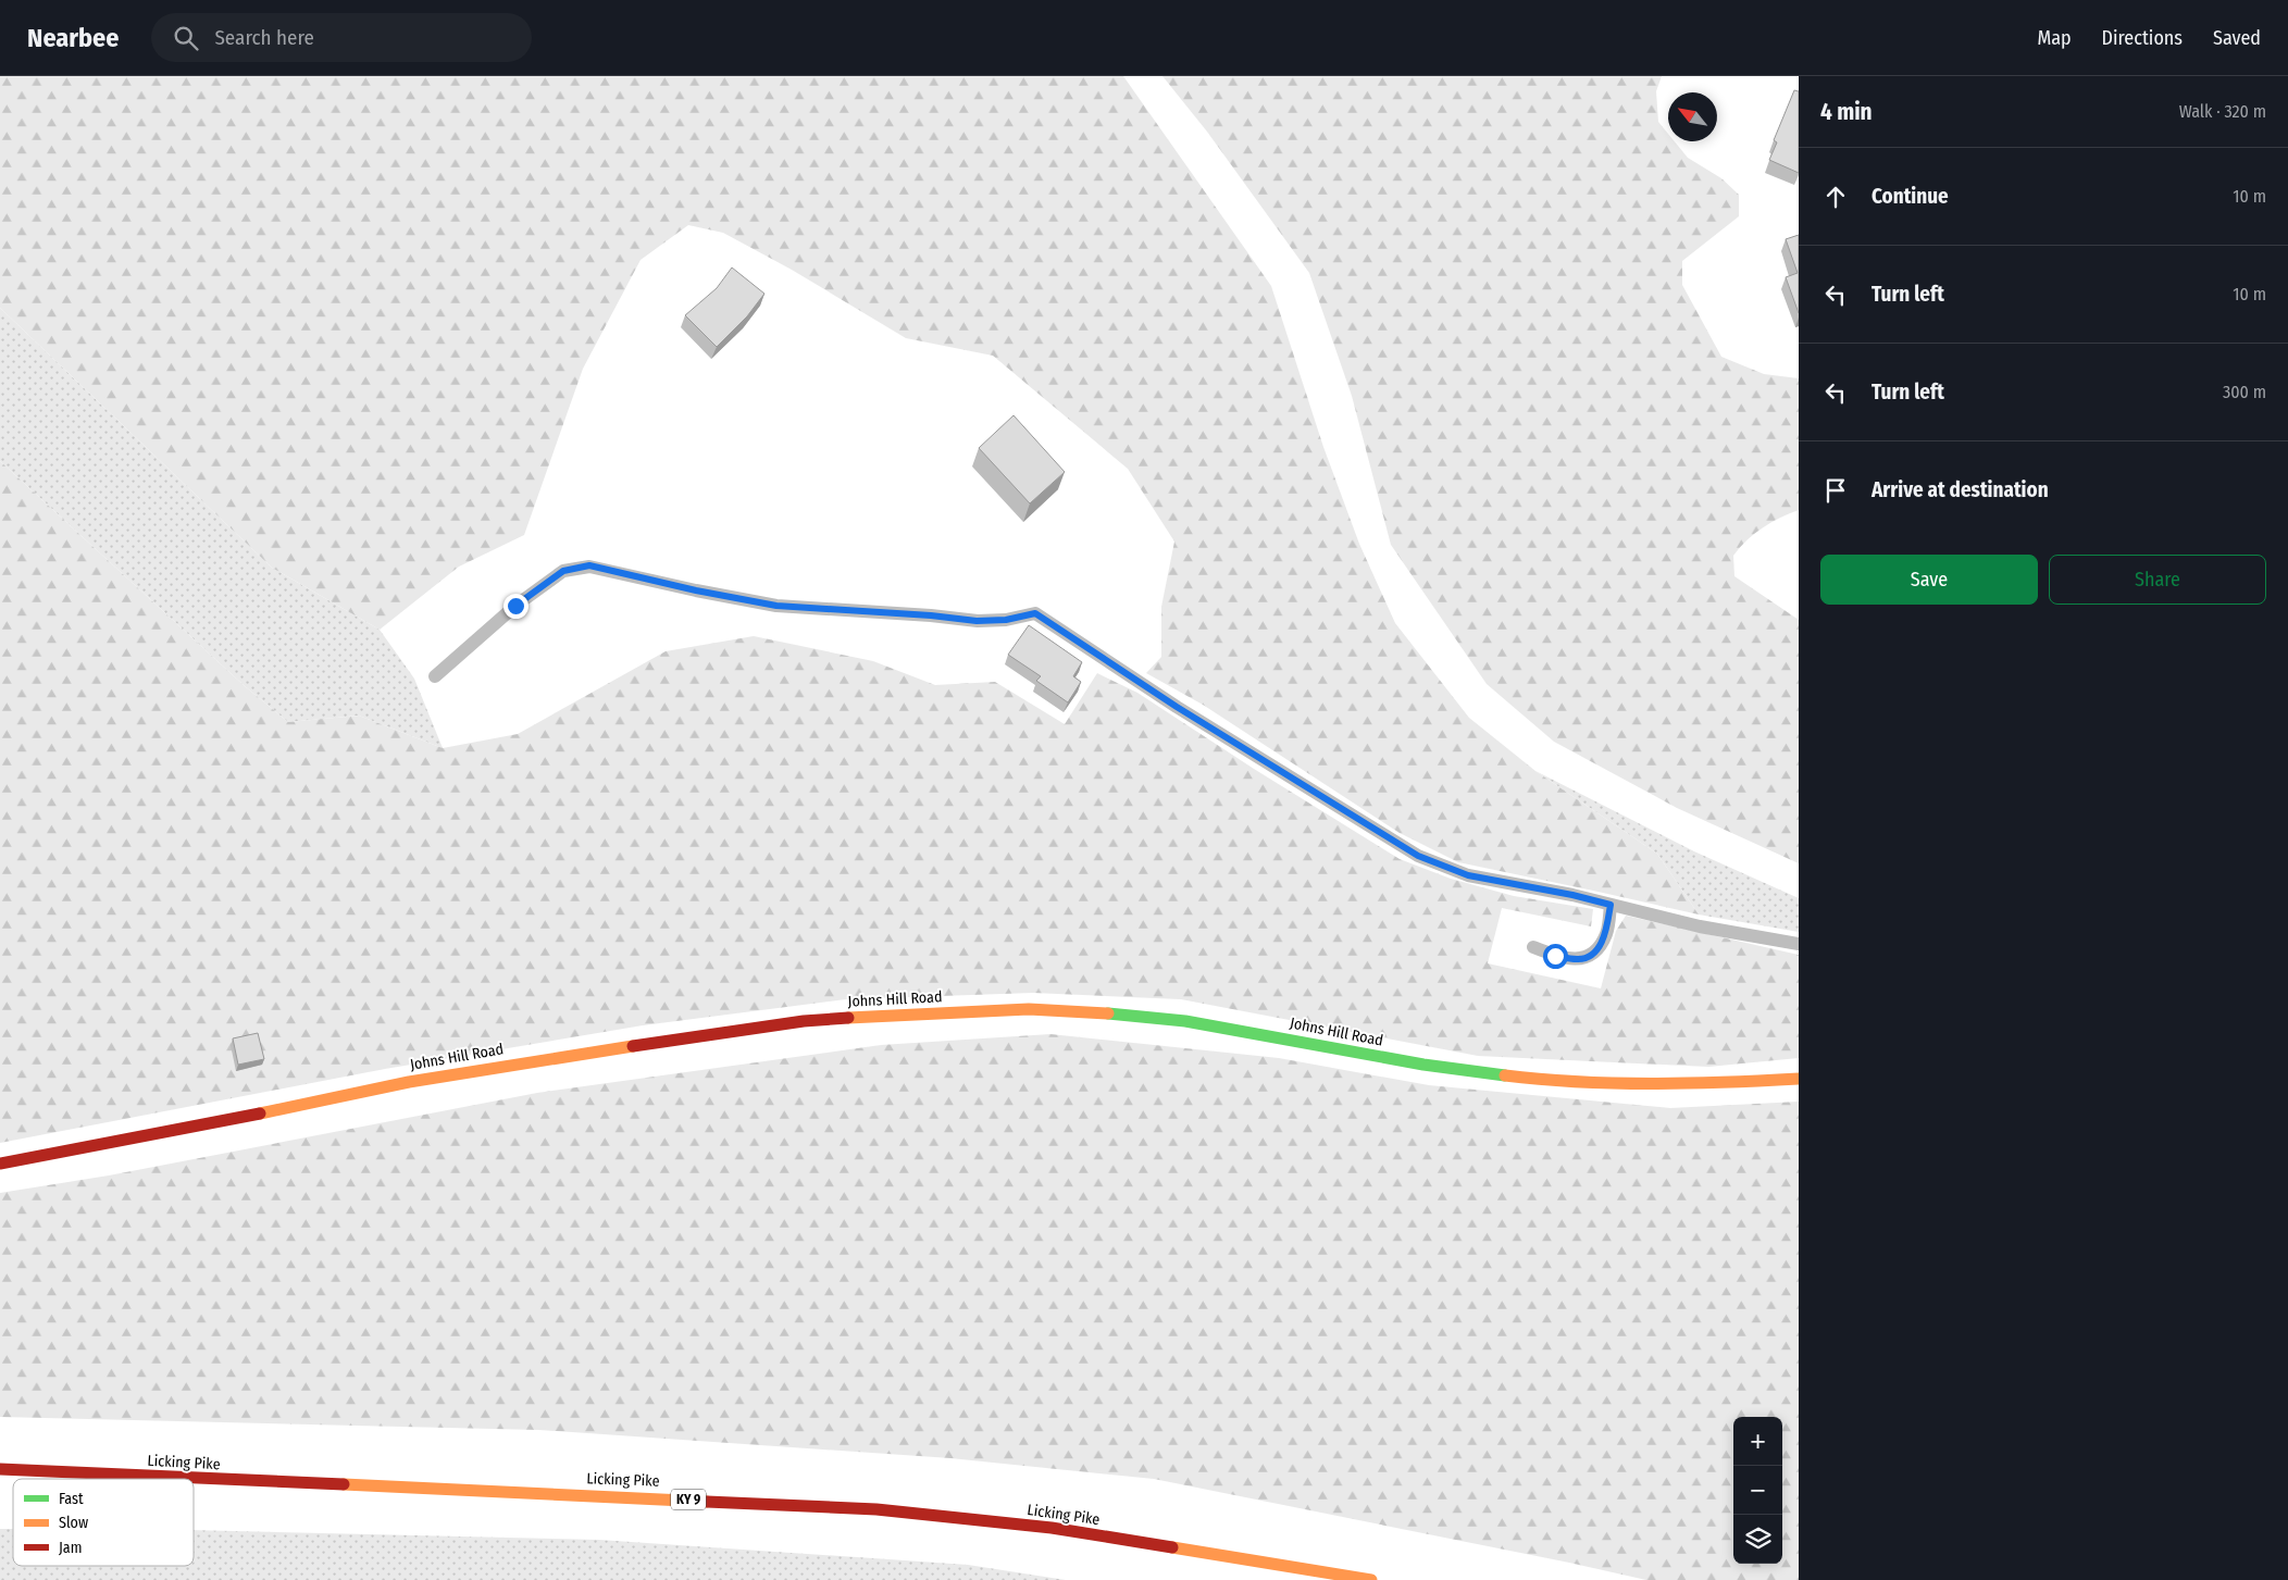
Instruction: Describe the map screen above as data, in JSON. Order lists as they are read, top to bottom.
{
  "streets": {
    "main road": ["Johns Hill Road", "Licking Pike", "KY 9"]
  },
  "legend": ["Fast", "Slow", "Jam"],
  "north": "top left",
  "page": {
    "header": "Nearbee",
    "search": "Search here",
    "nav": ["Map", "Directions", "Saved"],
    "heading": ["4 min", "Walk · 320 m"],
    "list": [
      ["Continue", "10 m"],
      ["Turn left", "10 m"],
      ["Turn left", "300 m"],
      "Arrive at destination"
    ],
    "buttons": ["Save", "Share"],
    "map_buttons": ["+", "−"]
  }
}
